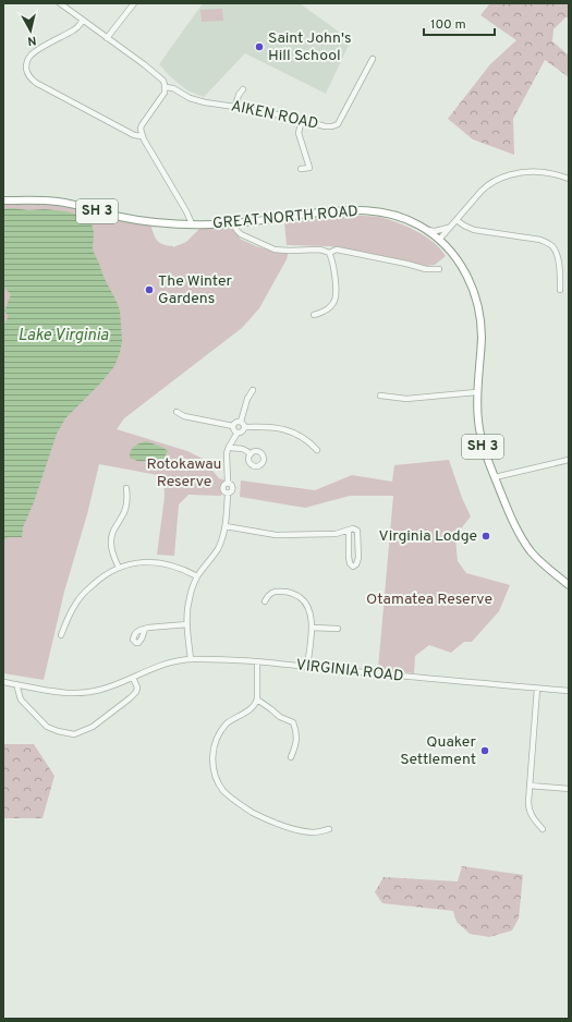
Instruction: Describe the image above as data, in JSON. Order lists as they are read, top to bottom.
{
  "streets": {
    "highway": ["SH 3", "GREAT NORTH ROAD"],
    "street": ["AIKEN ROAD", "VIRGINIA ROAD"]
  },
  "water": ["Lake Virginia"],
  "parks": ["Rotokawau Reserve", "Otamatea Reserve"],
  "places": [
    "Saint John's Hill School",
    "The Winter Gardens",
    "Virginia Lodge",
    "Quaker Settlement"
  ],
  "scale_bar": "100 m",
  "north": "bottom"
}
